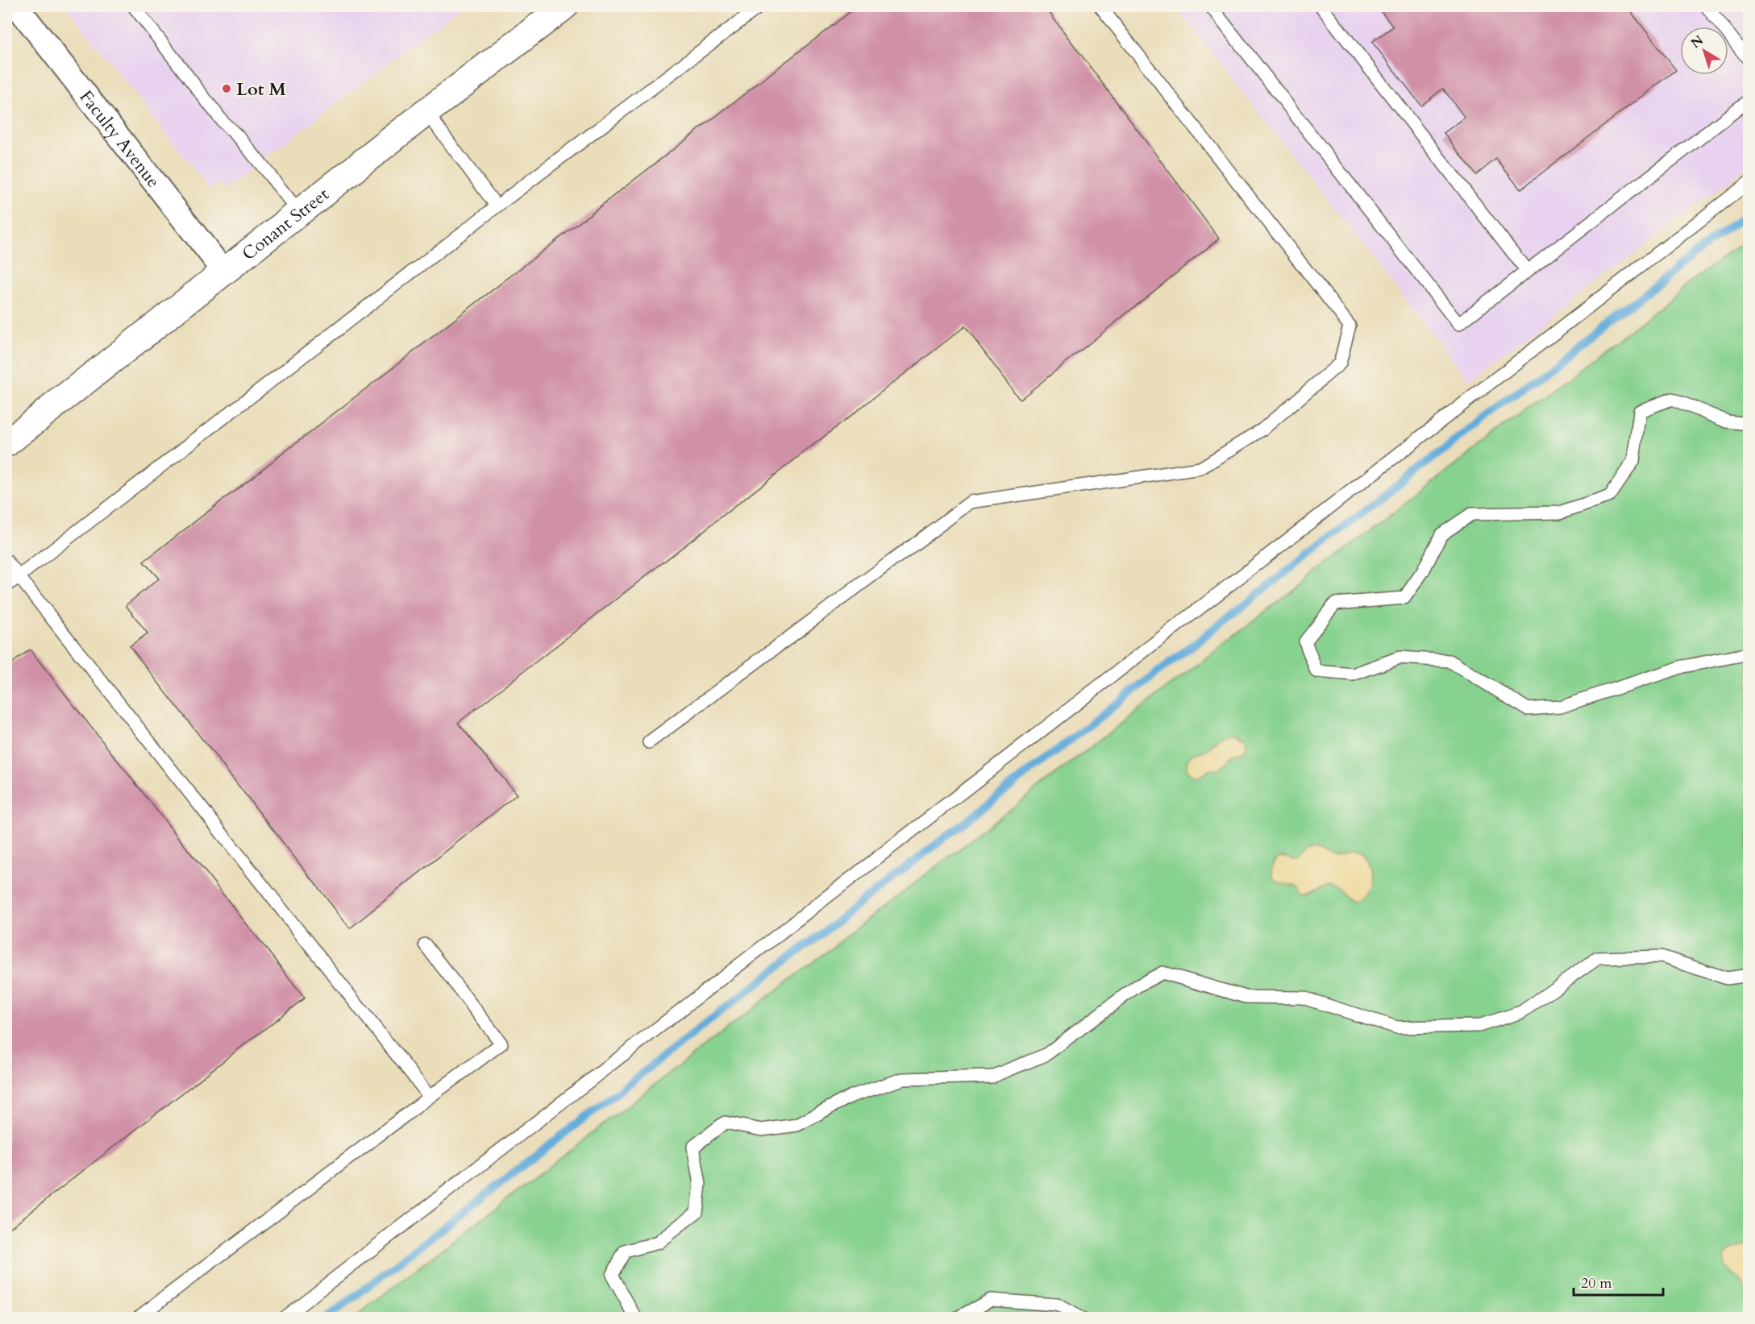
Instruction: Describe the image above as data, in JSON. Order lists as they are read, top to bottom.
{
  "streets": {
    "street": ["Faculty Avenue", "Conant Street"]
  },
  "crossings": [
    ["Faculty Avenue", "Conant Street"]
  ],
  "places": ["Lot M"],
  "scale_bar": "20 m",
  "north": "top left"
}
